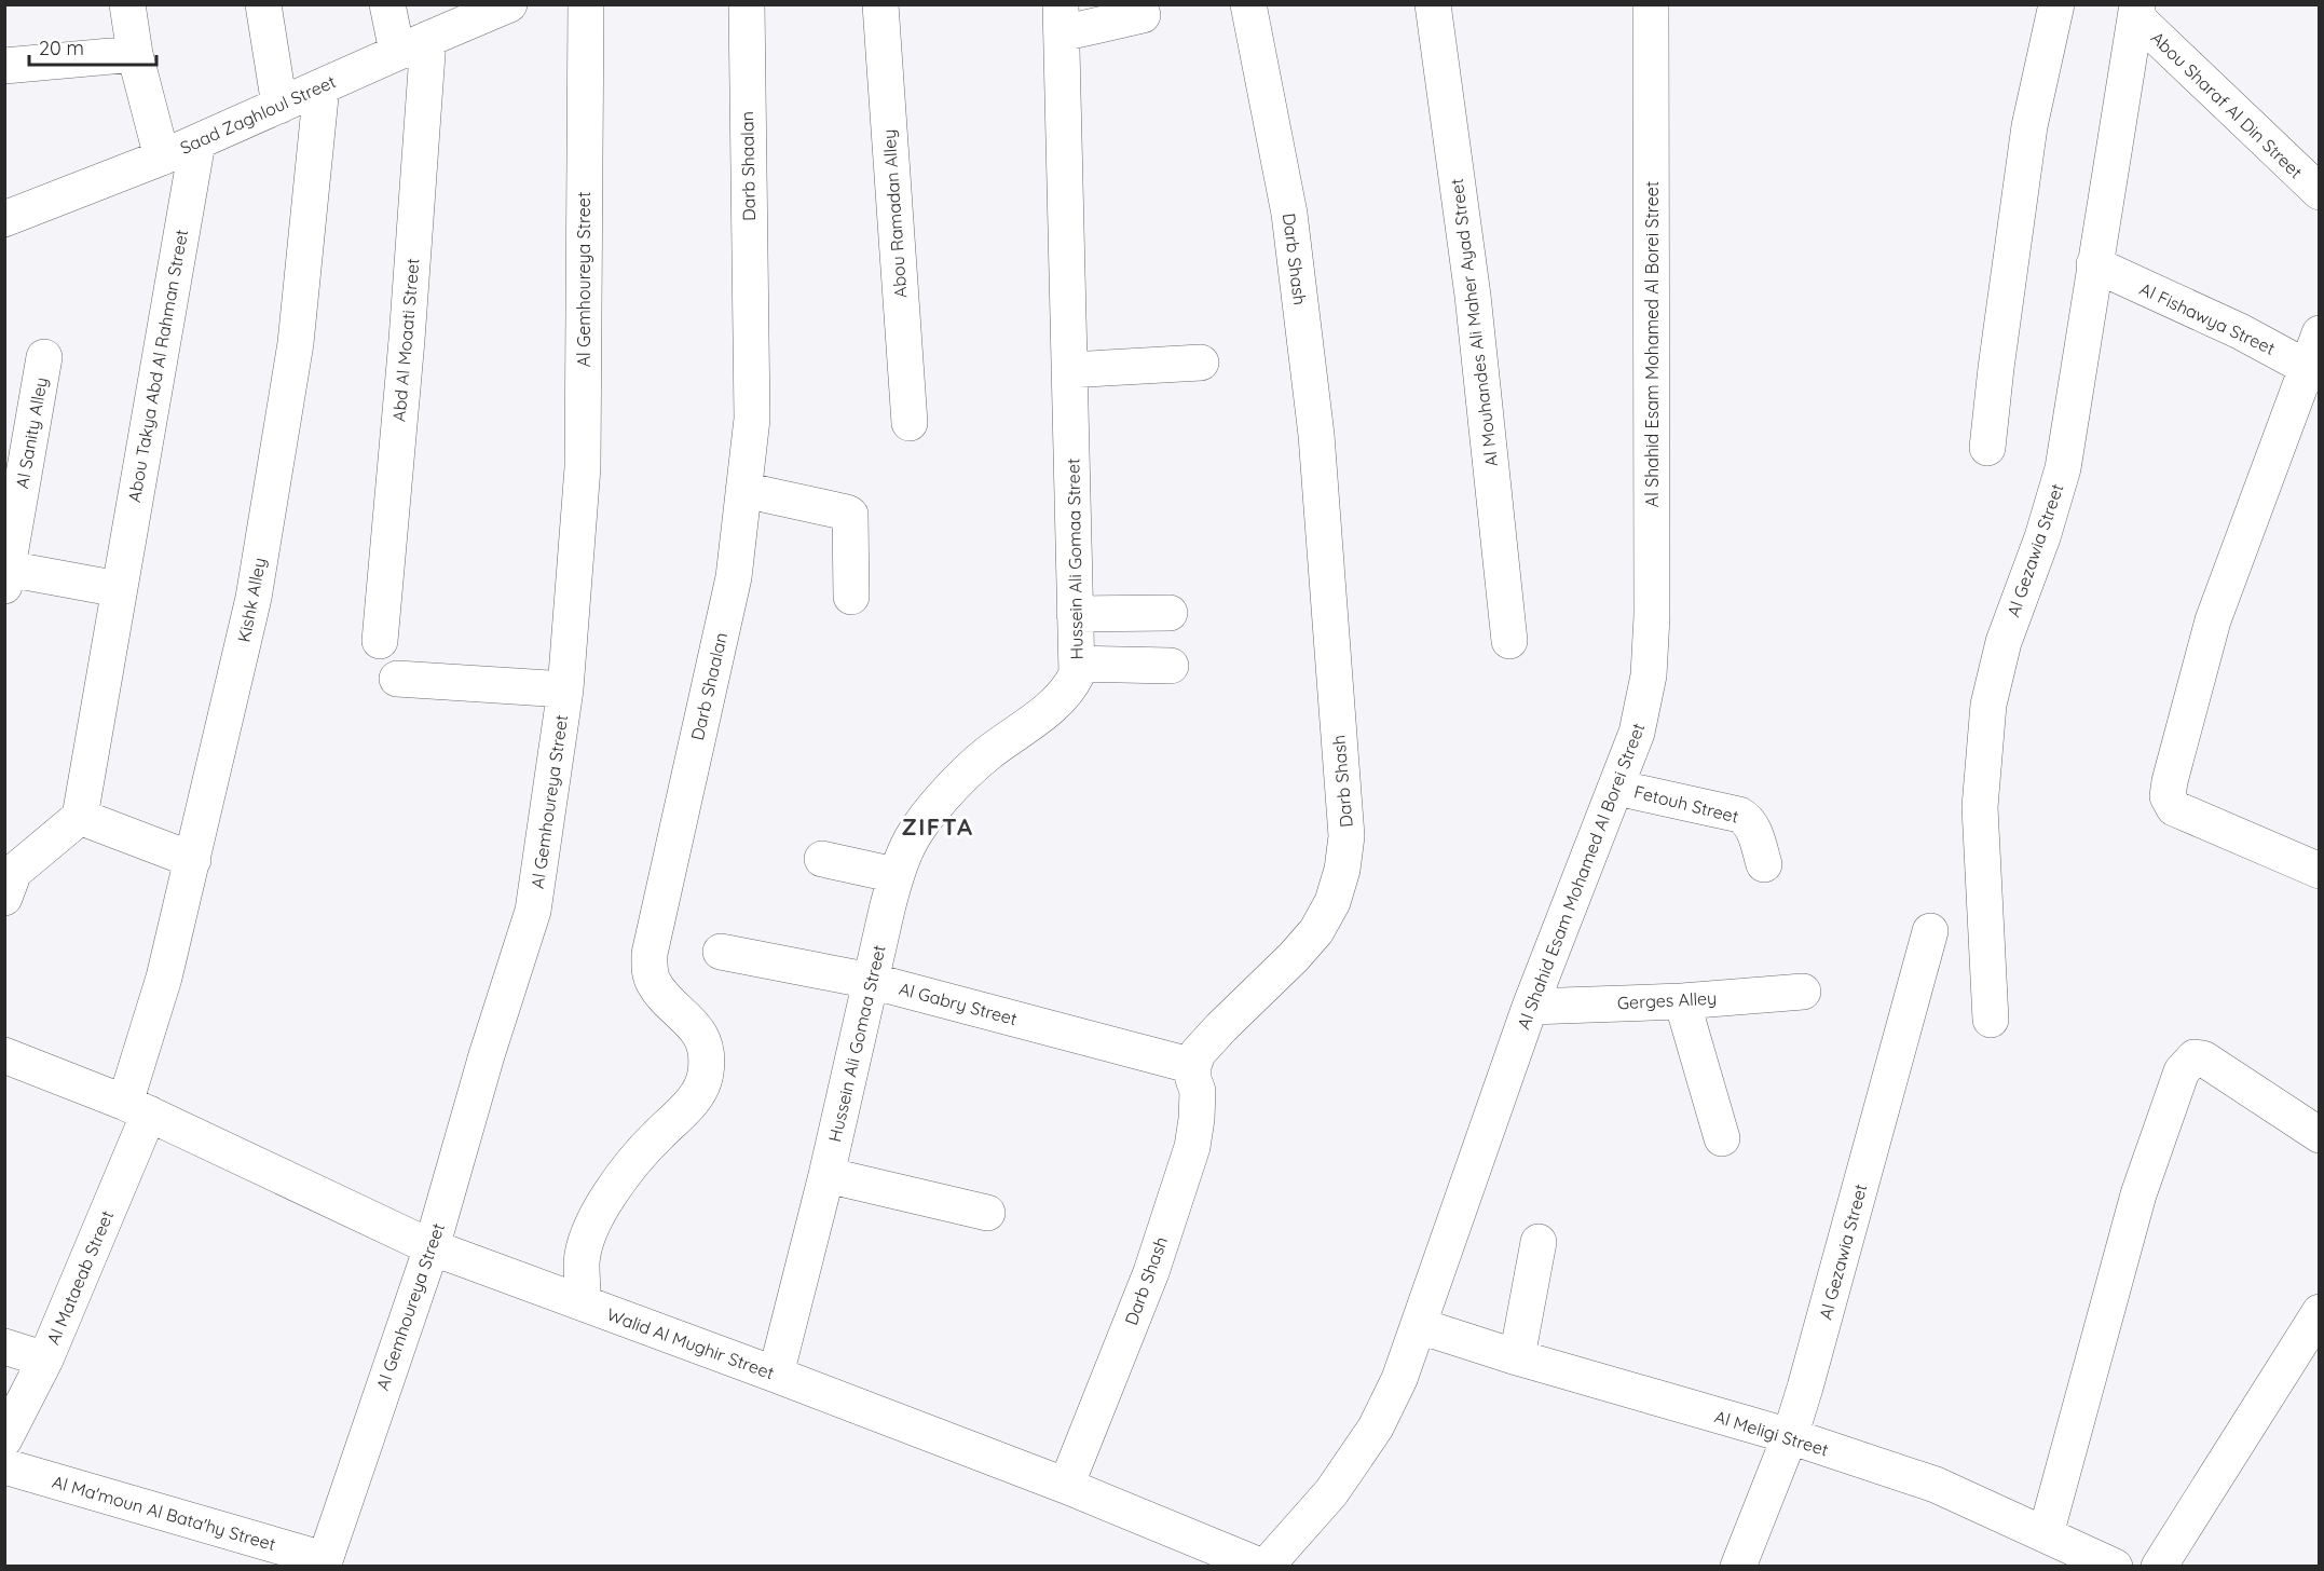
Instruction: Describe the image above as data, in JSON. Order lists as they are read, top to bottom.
{
  "streets": {
    "street": [
      "Abou Sharaf Al Din Street",
      "Saad Zaghloul Street",
      "Darb Shaalan",
      "Abou Ramadan Alley",
      "Darb Shash",
      "Al Gemhoureya Street",
      "Al Fishawya Street",
      "Al Mouhandes Ali Maher Ayad Street",
      "Abd Al Moaati Street",
      "Al Shahid Esam Mohamed Al Borei Street",
      "Abou Takya Abd Al Rahman Street",
      "Al Sanity Alley",
      "Al Gezawia Street",
      "Hussein Ali Gomaa Street",
      "Kishk Alley",
      "Fetouh Street",
      "Gerges Alley",
      "Al Gabry Street",
      "Al Mataeab Street",
      "Walid Al Mughir Street",
      "Al Meligi Street",
      "Al Ma'moun Al Bata'hy Street"
    ]
  },
  "crossings": [
    ["Abou Sharaf Al Din Street", "Al Gezawia Street"],
    ["Saad Zaghloul Street", "Abd Al Moaati Street"],
    ["Saad Zaghloul Street", "Abou Takya Abd Al Rahman Street"],
    ["Saad Zaghloul Street", "Kishk Alley"],
    ["Darb Shaalan", "Walid Al Mughir Street"],
    ["Darb Shash", "Al Gabry Street"],
    ["Darb Shash", "Walid Al Mughir Street"],
    ["Al Gemhoureya Street", "Walid Al Mughir Street"],
    ["Al Gemhoureya Street", "Al Ma'moun Al Bata'hy Street"],
    ["Al Fishawya Street", "Al Gezawia Street"],
    ["Al Shahid Esam Mohamed Al Borei Street", "Fetouh Street"],
    ["Al Shahid Esam Mohamed Al Borei Street", "Gerges Alley"],
    ["Al Shahid Esam Mohamed Al Borei Street", "Walid Al Mughir Street"],
    ["Al Shahid Esam Mohamed Al Borei Street", "Al Meligi Street"],
    ["Al Gezawia Street", "Al Meligi Street"],
    ["Hussein Ali Gomaa Street", "Al Gabry Street"],
    ["Hussein Ali Gomaa Street", "Walid Al Mughir Street"],
    ["Kishk Alley", "Al Mataeab Street"],
    ["Kishk Alley", "Walid Al Mughir Street"],
    ["Al Mataeab Street", "Walid Al Mughir Street"]
  ],
  "districts": ["ZIFTA"],
  "scale_bar": "20 m"
}
